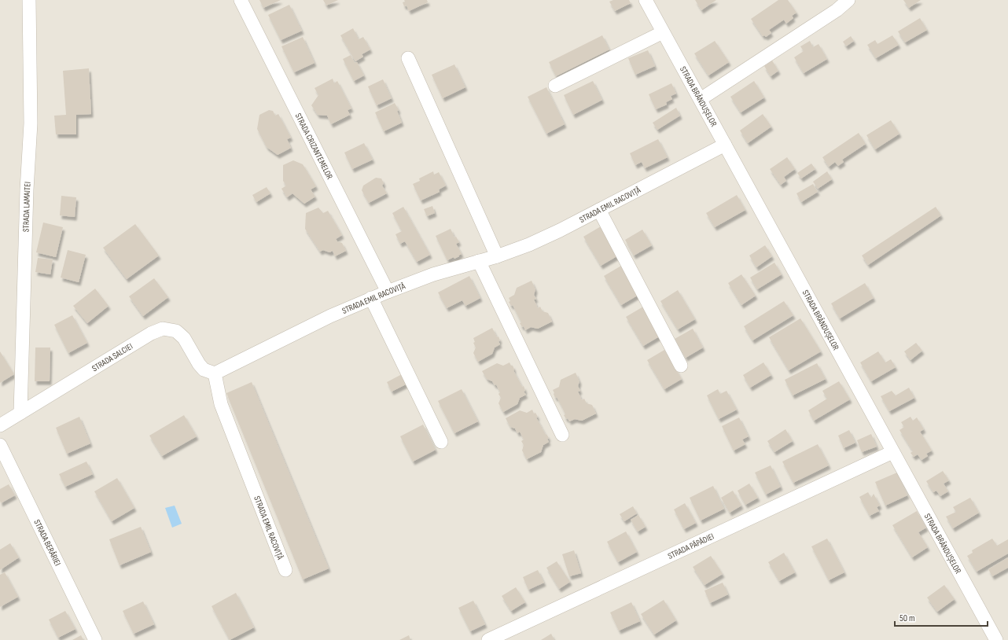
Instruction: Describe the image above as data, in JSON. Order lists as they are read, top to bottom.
{
  "streets": {
    "street": [
      "STRADA BRÂNDUȘELOR",
      "STRADA CRIZANTEMELOR",
      "STRADA EMIL RACOVIȚĂ",
      "STRADA LAMAITEI",
      "STRADA SALCIEI",
      "STRADA BERĂRIEI",
      "STRADA PĂPĂDIEI"
    ]
  },
  "crossings": [
    ["STRADA BRÂNDUȘELOR", "STRADA EMIL RACOVIȚĂ"],
    ["STRADA BRÂNDUȘELOR", "STRADA PĂPĂDIEI"],
    ["STRADA CRIZANTEMELOR", "STRADA EMIL RACOVIȚĂ"],
    ["STRADA EMIL RACOVIȚĂ", "STRADA SALCIEI"],
    ["STRADA LAMAITEI", "STRADA SALCIEI"]
  ],
  "scale_bar": "50 m"
}
